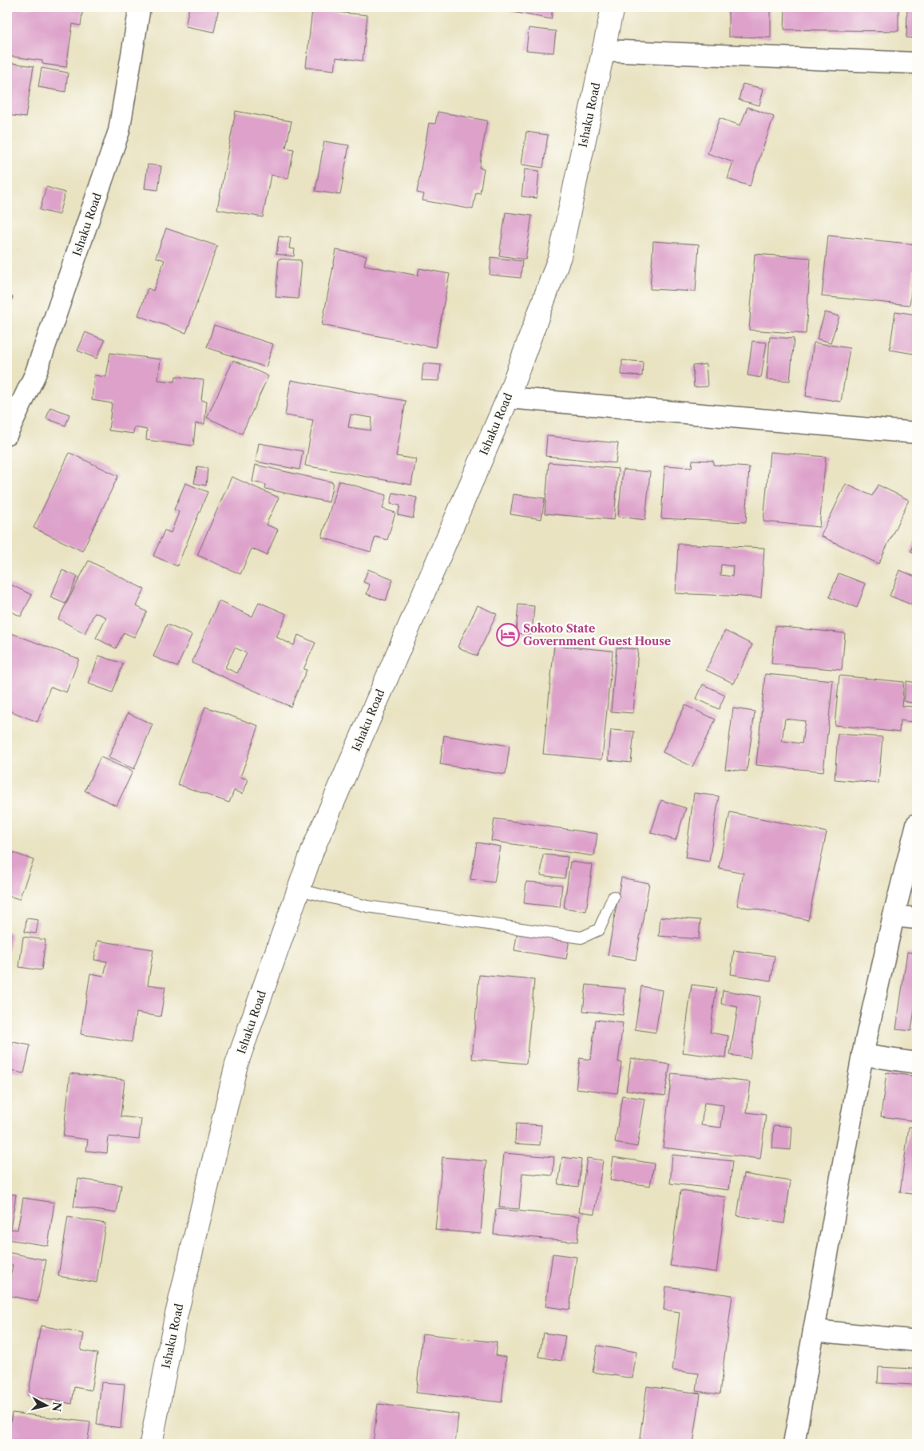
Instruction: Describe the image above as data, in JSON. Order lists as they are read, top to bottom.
{
  "streets": {
    "street": ["Ishaku Road"]
  },
  "places": {
    "hotel": ["Sokoto State Government Guest House"]
  },
  "north": "right"
}
